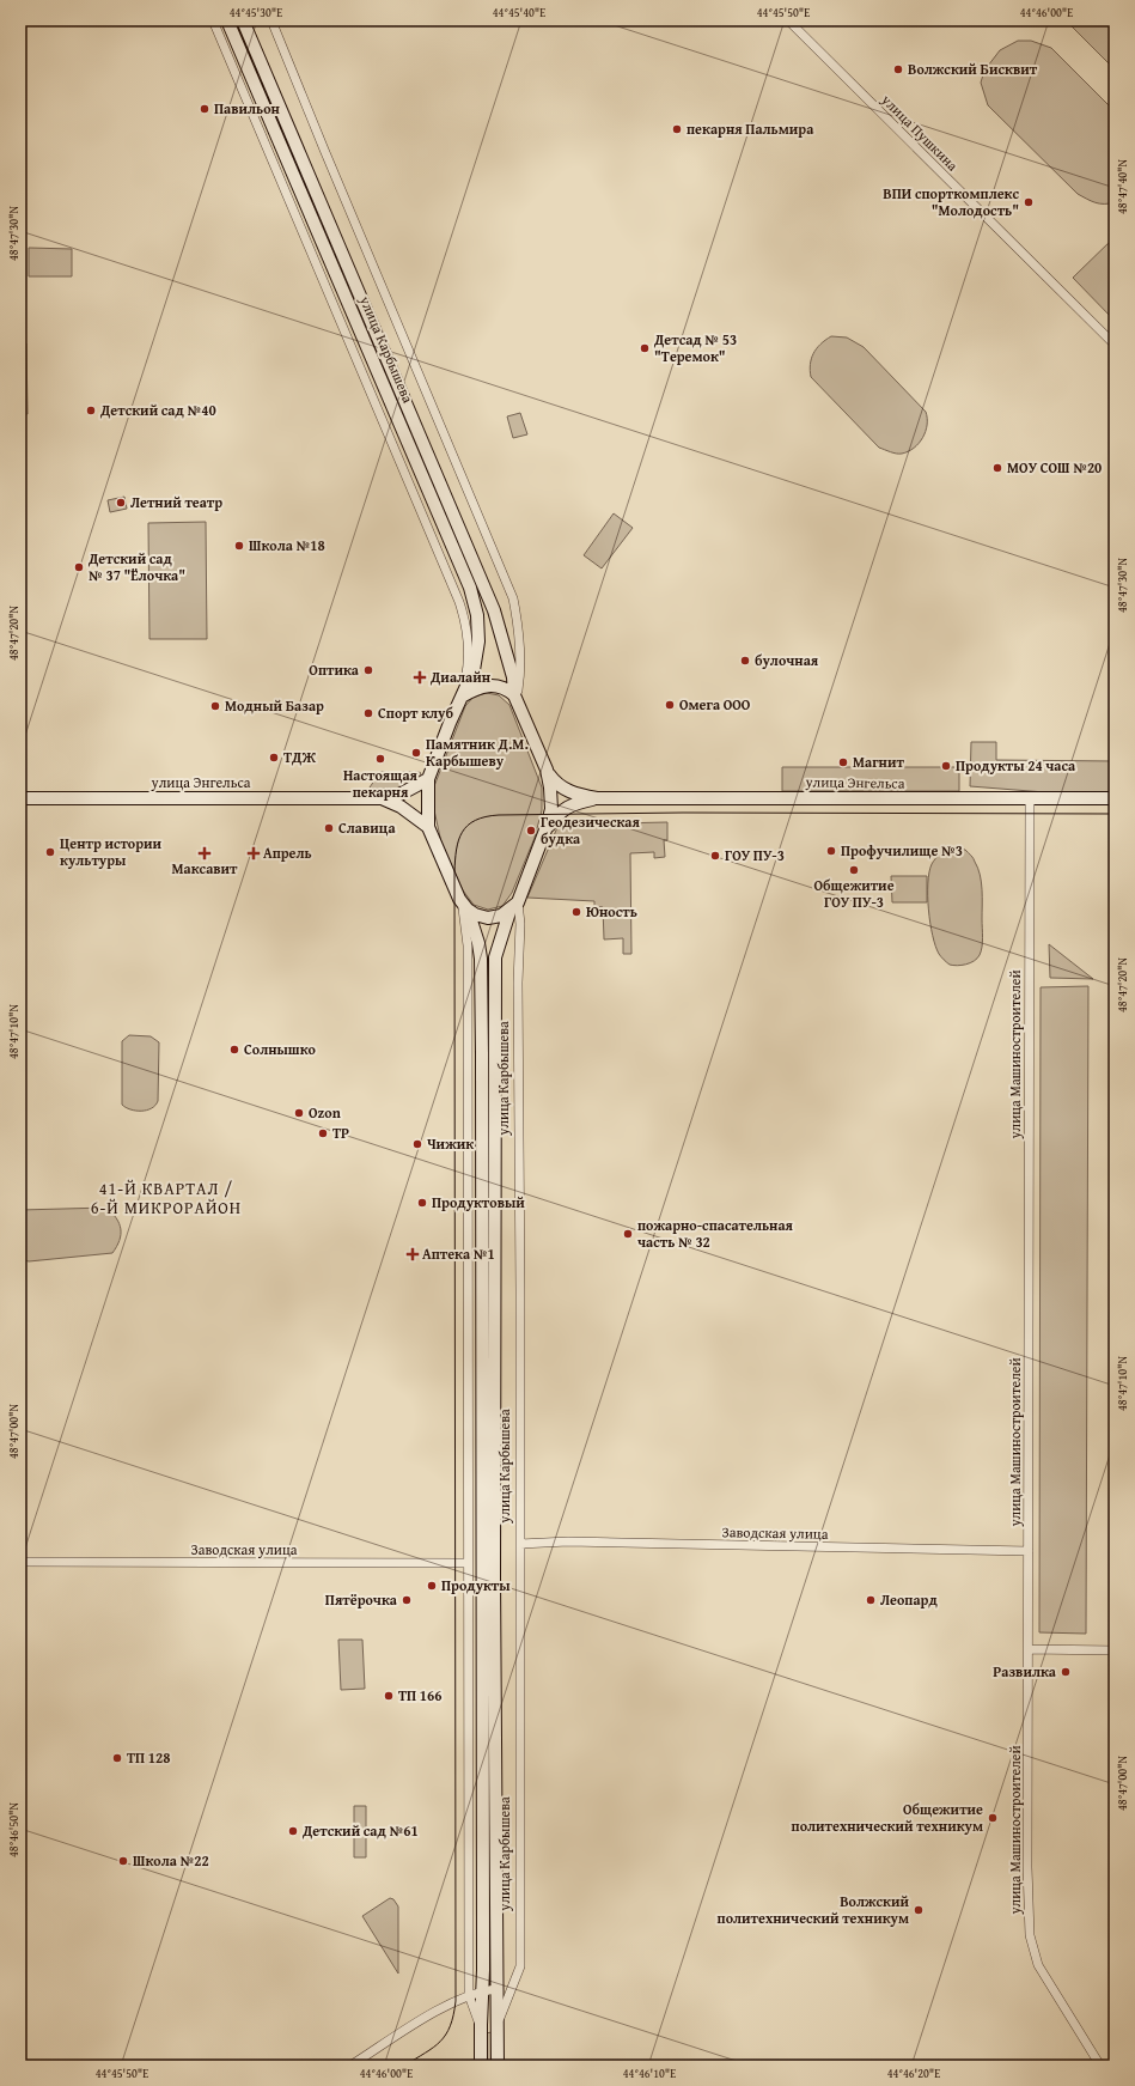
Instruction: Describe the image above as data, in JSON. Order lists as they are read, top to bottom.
{
  "streets": {
    "street": [
      "улица Пушкина",
      "улица Карбышева",
      "улица Энгельса",
      "улица Машиностроителей",
      "Заводская улица"
    ]
  },
  "crossings": [
    ["улица Карбышева", "улица Энгельса"],
    ["улица Карбышева", "Заводская улица"],
    ["улица Энгельса", "улица Машиностроителей"],
    ["улица Машиностроителей", "Заводская улица"]
  ],
  "districts": ["41-Й КВАРТАЛ / 6-Й МИКРОРАЙОН"],
  "places": {
    "other": [
      "Волжский Бисквит",
      "Павильон",
      "пекарня Пальмира",
      "ВПИ спорткомплекс \"Молодость\"",
      "Детсад № 53 \"Теремок\"",
      "Детский сад №40",
      "МОУ СОШ №20",
      "Летний театр",
      "Школа №18",
      "Детский сад № 37 \"Ёлочка\"",
      "булочная",
      "Оптика",
      "Омега ООО",
      "Модный Базар",
      "Спорт клуб",
      "Памятник Д.М. Карбышеву",
      "ТДЖ",
      "Настоящая пекарня",
      "Магнит",
      "Продукты 24 часа",
      "Славица",
      "Геодезическая будка",
      "Профучилище №3",
      "Центр истории культуры",
      "ГОУ ПУ-3",
      "Общежитие ГОУ ПУ-3",
      "Юность",
      "Солнышко",
      "Ozon",
      "ТР",
      "Чижик",
      "Продуктовый",
      "пожарно-спасательная часть № 32",
      "Продукты",
      "Пятёрочка",
      "Леопард",
      "Развилка",
      "ТП 166",
      "ТП 128",
      "Общежитие политехнический техникум",
      "Детский сад №61",
      "Школа №22",
      "Волжский политехнический техникум"
    ],
    "health": [
      "Диалайн",
      "Максавит",
      "Апрель",
      "Аптека №1"
    ]
  },
  "coordinates": [
    "44°45'30\"E",
    "44°45'40\"E",
    "44°45'50\"E",
    "44°46'00\"E",
    "48°47'40\"N",
    "48°47'30\"N",
    "48°47'20\"N",
    "48°47'10\"N",
    "48°47'00\"N",
    "48°46'50\"N",
    "44°46'10\"E",
    "44°46'20\"E"
  ]
}
